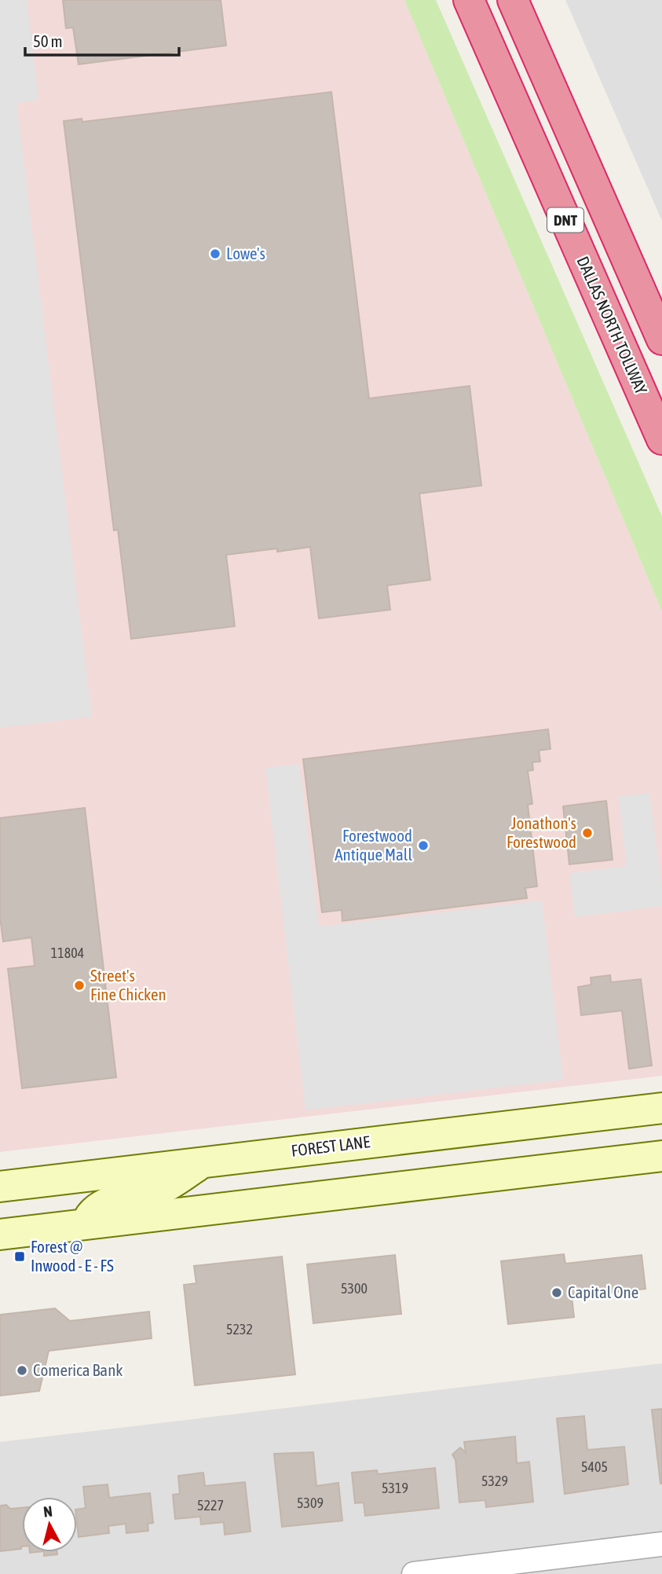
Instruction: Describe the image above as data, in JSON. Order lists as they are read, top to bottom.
{
  "streets": {
    "highway": ["DNT", "DALLAS NORTH TOLLWAY"],
    "main road": ["FOREST LANE"]
  },
  "places": {
    "other": [
      "Lowe's",
      "Jonathon's Forestwood",
      "Forestwood Antique Mall",
      "Street's Fine Chicken",
      "Capital One",
      "Comerica Bank"
    ],
    "transit": ["Forest @ Inwood - E - FS"]
  },
  "house_numbers": [
    "11804",
    "5300",
    "5232",
    "5405",
    "5329",
    "5319",
    "5309",
    "5227"
  ],
  "scale_bar": "50 m",
  "north": "top"
}
